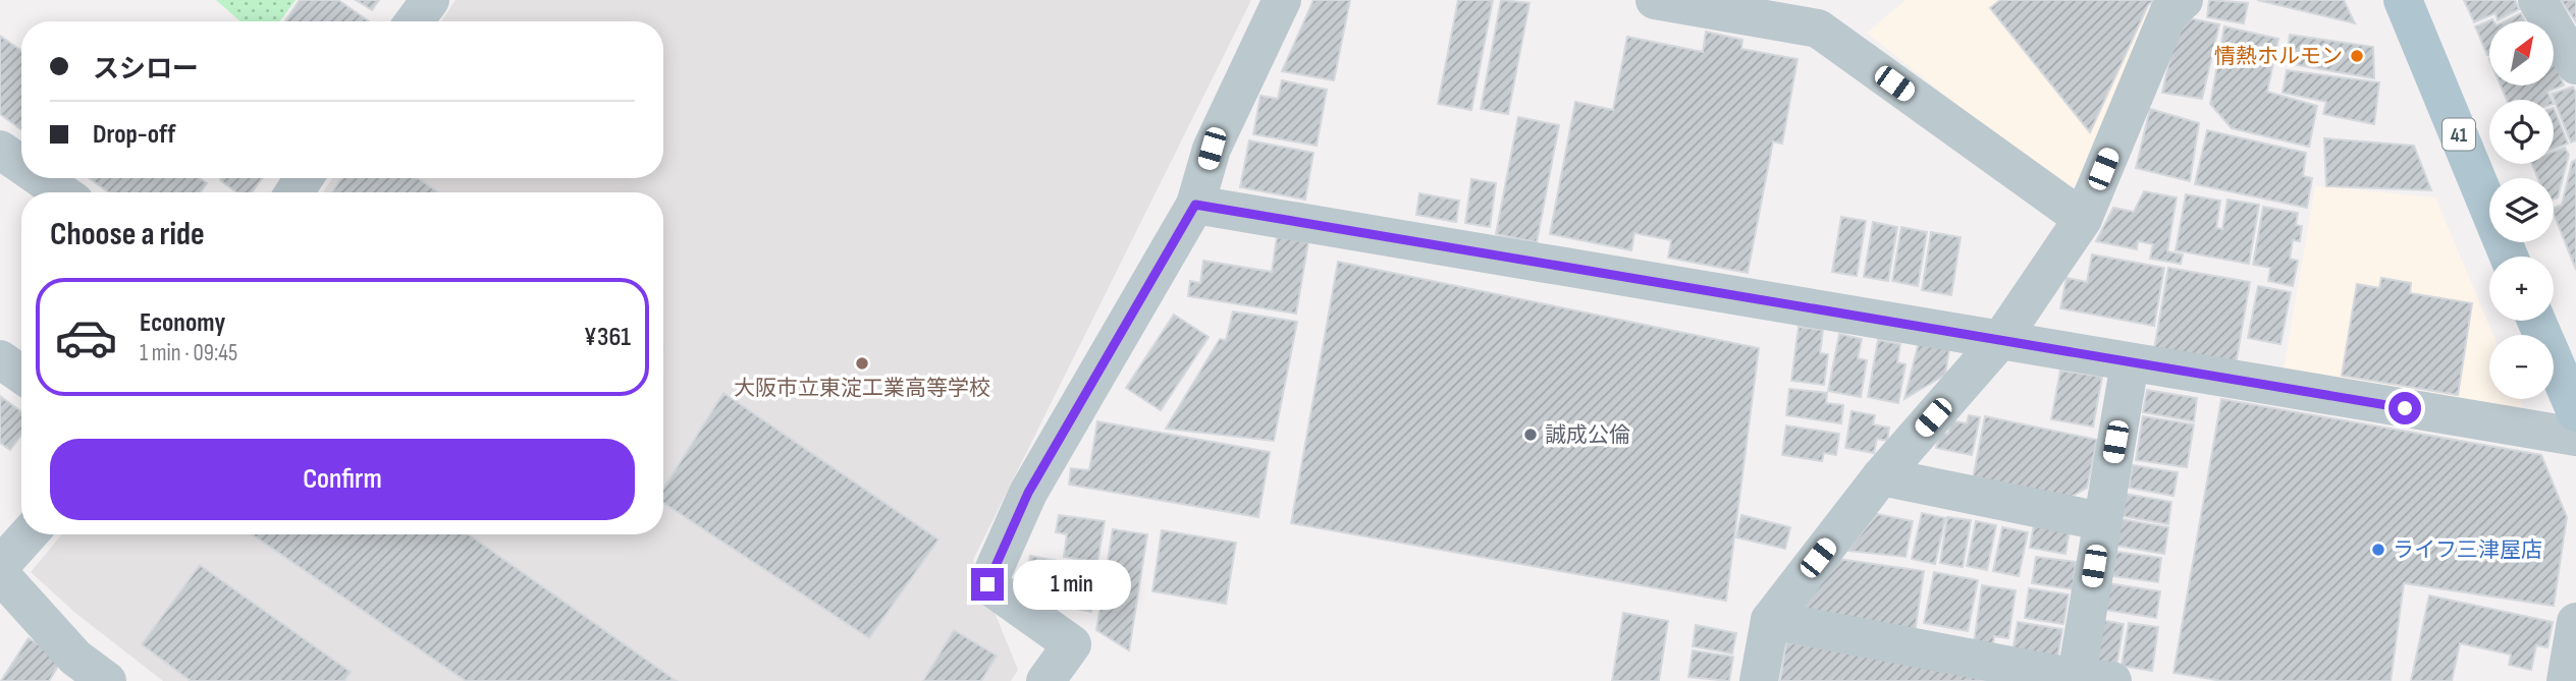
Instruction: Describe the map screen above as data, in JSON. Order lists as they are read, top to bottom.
{
  "streets": {
    "main road": ["41"]
  },
  "places": [
    "情熱ホルモン",
    "大阪市立東淀工業高等学校",
    "誠成公倫",
    "ライフ三津屋店"
  ],
  "north": "top right",
  "page": {
    "map_buttons": ["+", "−"],
    "banner": ["スシロー", "Drop-off"],
    "heading": "Choose a ride",
    "list": [
      {
        "name": "Economy",
        "note": "1 min · 09:45",
        "value": "¥361"
      }
    ],
    "buttons": "Confirm",
    "bubble": "1 min"
  }
}
